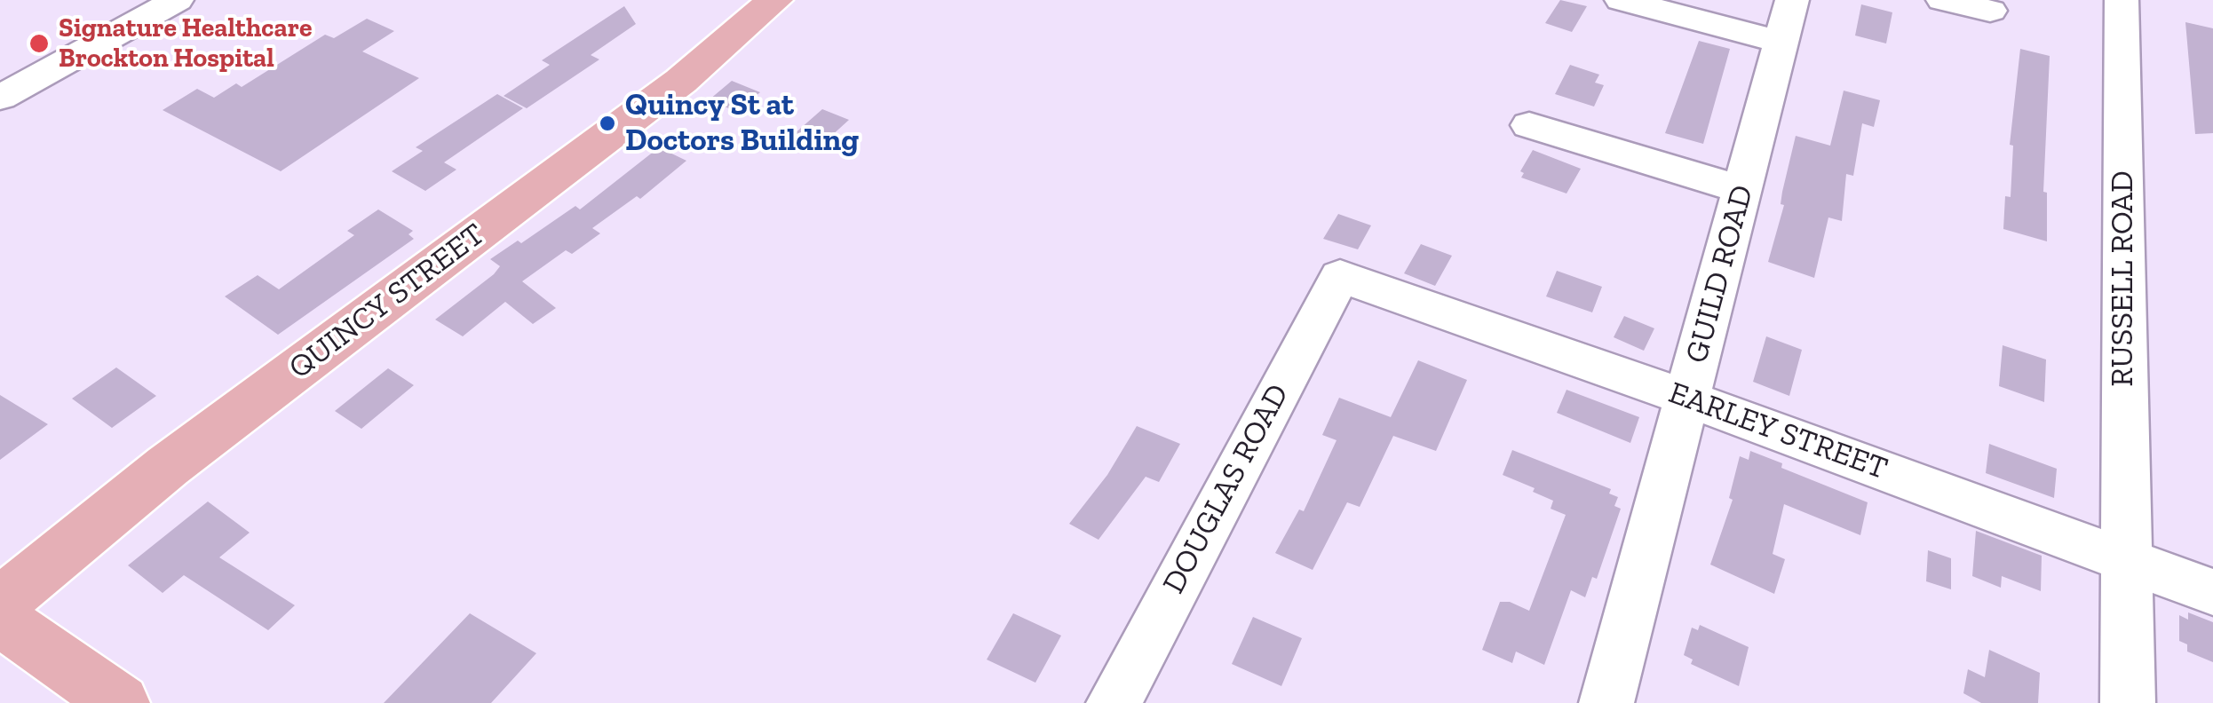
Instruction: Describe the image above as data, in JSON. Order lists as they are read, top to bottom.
{
  "streets": {
    "main road": ["QUINCY STREET"],
    "street": [
      "GUILD ROAD",
      "RUSSELL ROAD",
      "EARLEY STREET",
      "DOUGLAS ROAD"
    ]
  },
  "crossings": [
    ["GUILD ROAD", "EARLEY STREET"],
    ["RUSSELL ROAD", "EARLEY STREET"],
    ["EARLEY STREET", "DOUGLAS ROAD"]
  ],
  "places": ["Signature Healthcare Brockton Hospital", "Quincy St at Doctors Building"]
}
